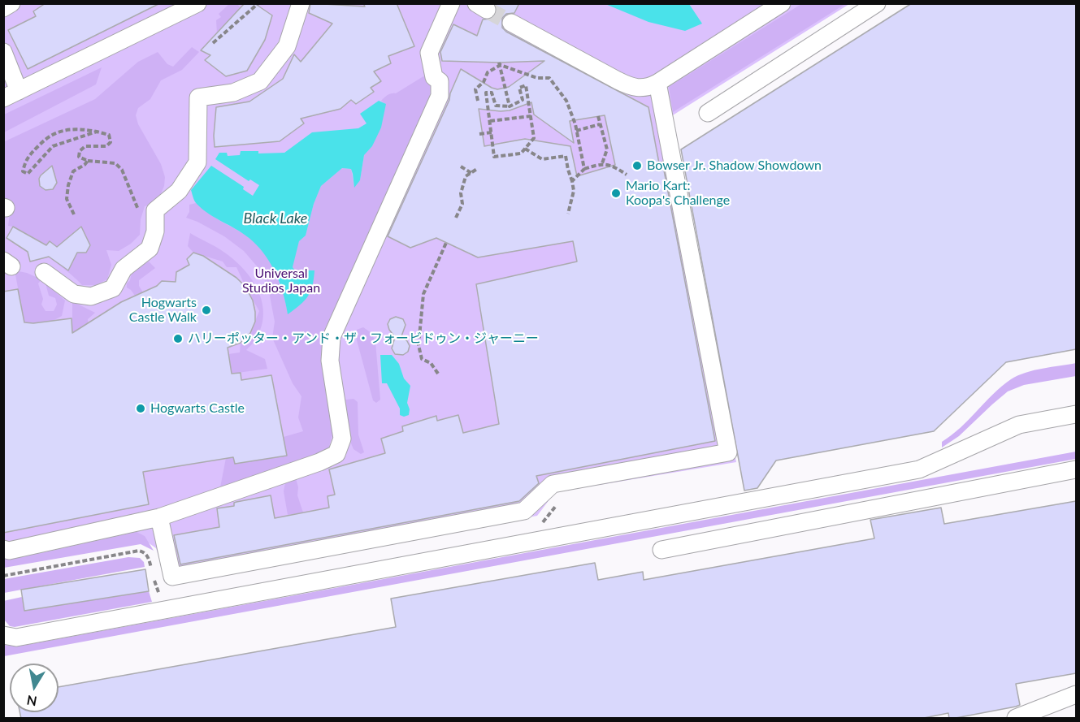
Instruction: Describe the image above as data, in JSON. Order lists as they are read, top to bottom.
{
  "water": ["Black Lake"],
  "parks": ["Universal Studios Japan"],
  "places": [
    "Bowser Jr. Shadow Showdown",
    "Mario Kart: Koopa's Challenge",
    "Hogwarts Castle Walk",
    "ハリーポッター・アンド・ザ・フォービドゥン・ジャーニー",
    "Hogwarts Castle"
  ],
  "north": "bottom"
}
